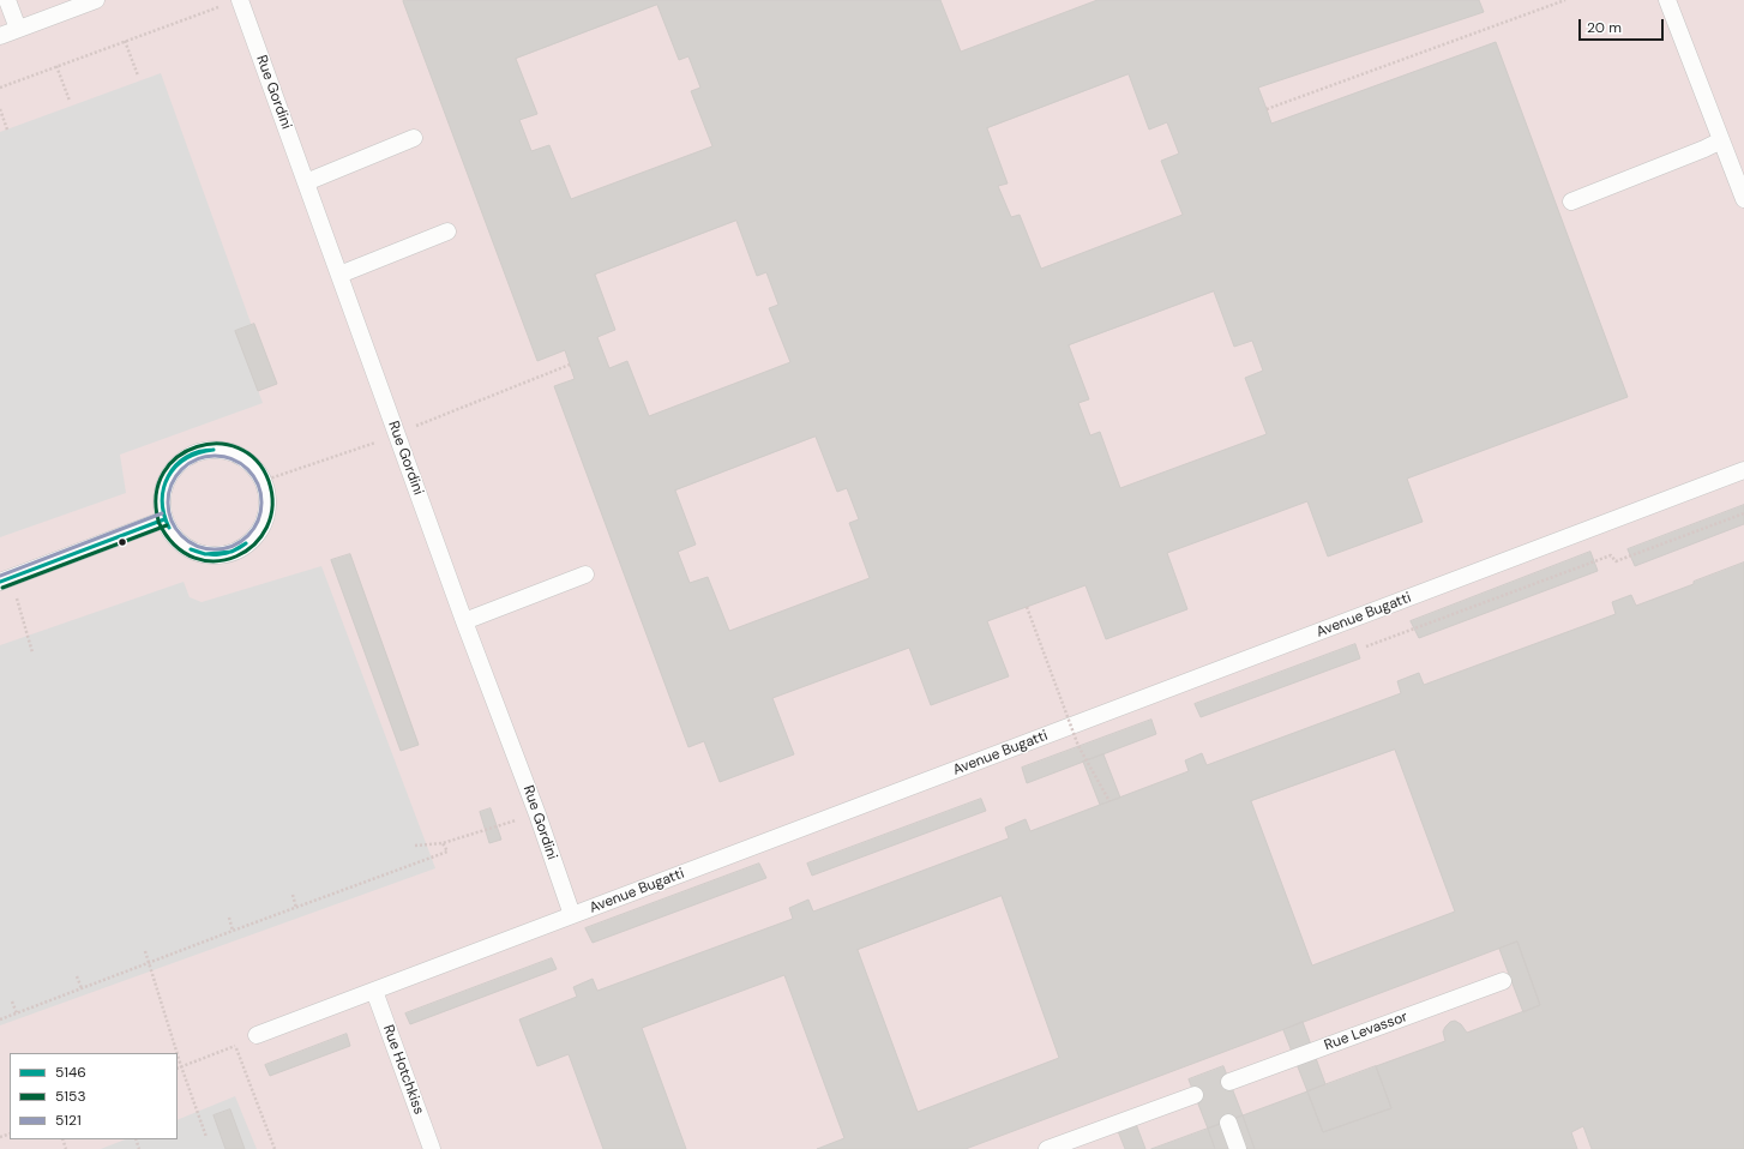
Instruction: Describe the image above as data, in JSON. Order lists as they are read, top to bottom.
{
  "streets": {
    "lane": [
      "Rue Gordini",
      "Avenue Bugatti",
      "Rue Levassor",
      "Rue Hotchkiss"
    ]
  },
  "crossings": [
    ["Rue Gordini", "Avenue Bugatti"],
    ["Avenue Bugatti", "Rue Hotchkiss"]
  ],
  "lines": ["transit line 5153", "transit line 5146", "transit line 5121"],
  "legend": ["5146", "5153", "5121"],
  "scale_bar": "20 m"
}
